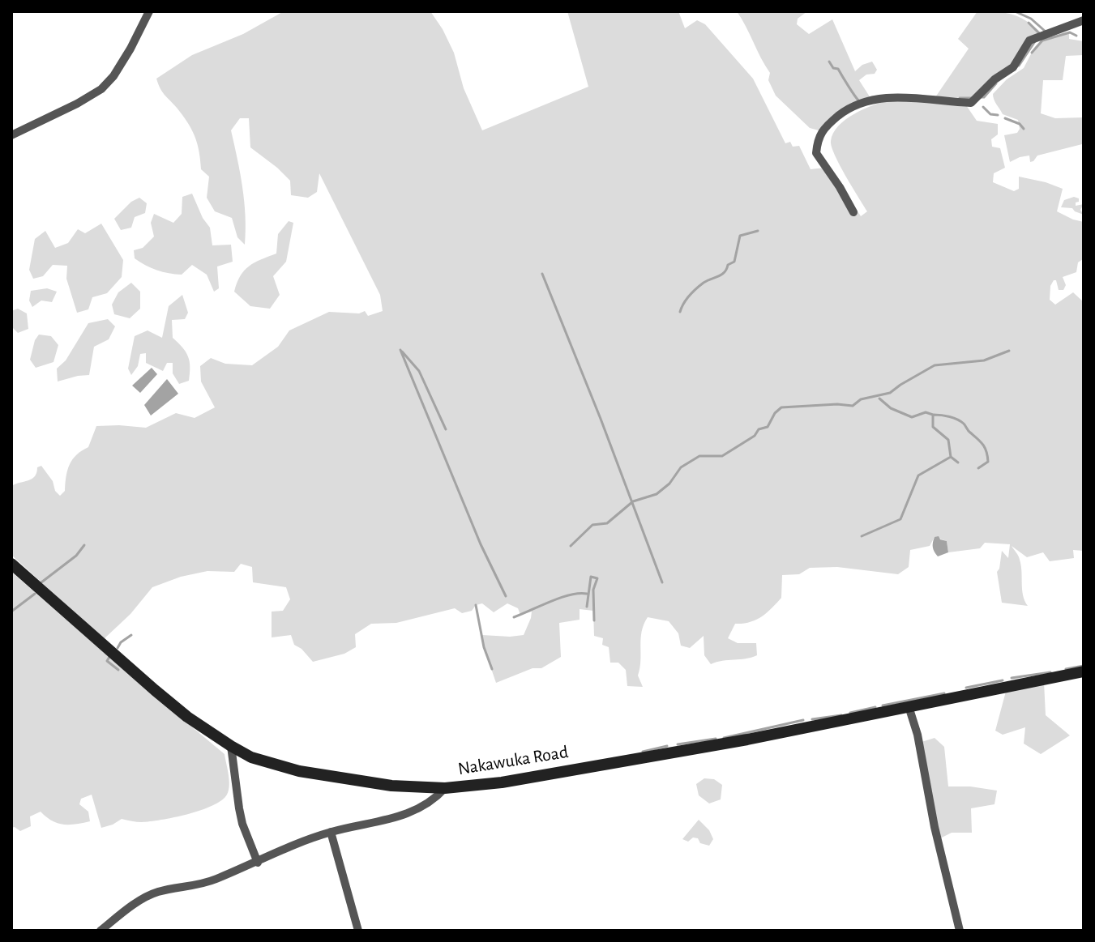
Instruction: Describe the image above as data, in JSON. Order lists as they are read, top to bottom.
{
  "streets": {
    "main road": ["Nakawuka Road"]
  }
}
